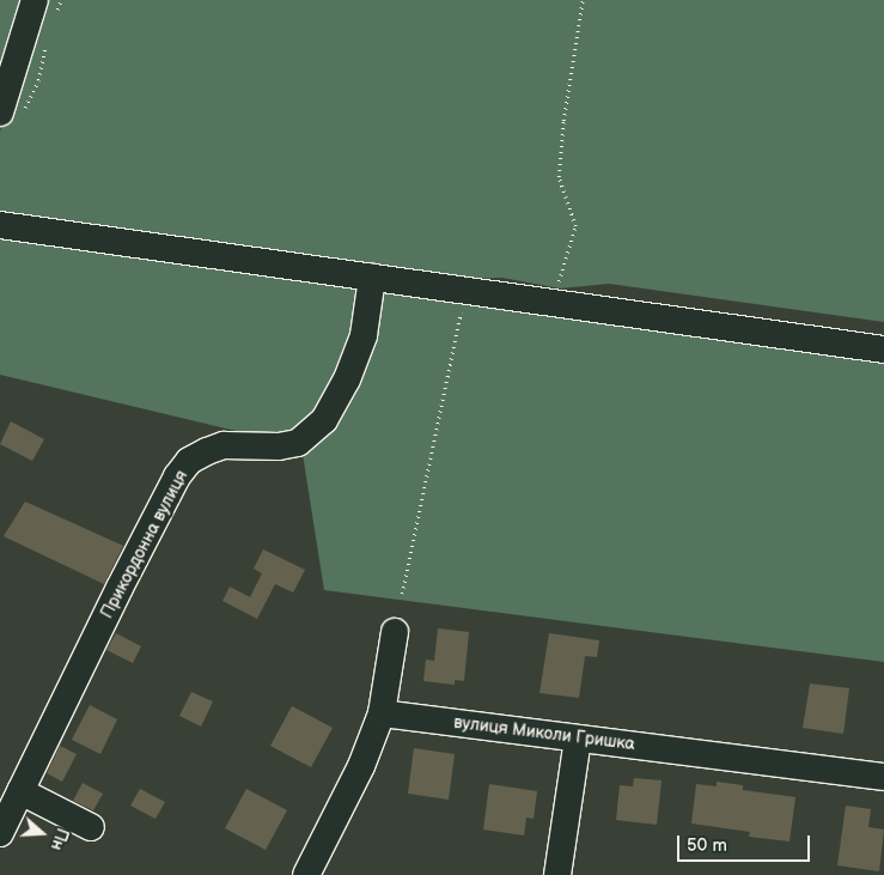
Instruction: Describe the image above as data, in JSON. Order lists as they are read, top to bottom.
{
  "streets": {
    "street": ["Прикордонна вулиця", "вулиця Миколи Гришка"]
  },
  "scale_bar": "50 m",
  "north": "right"
}
